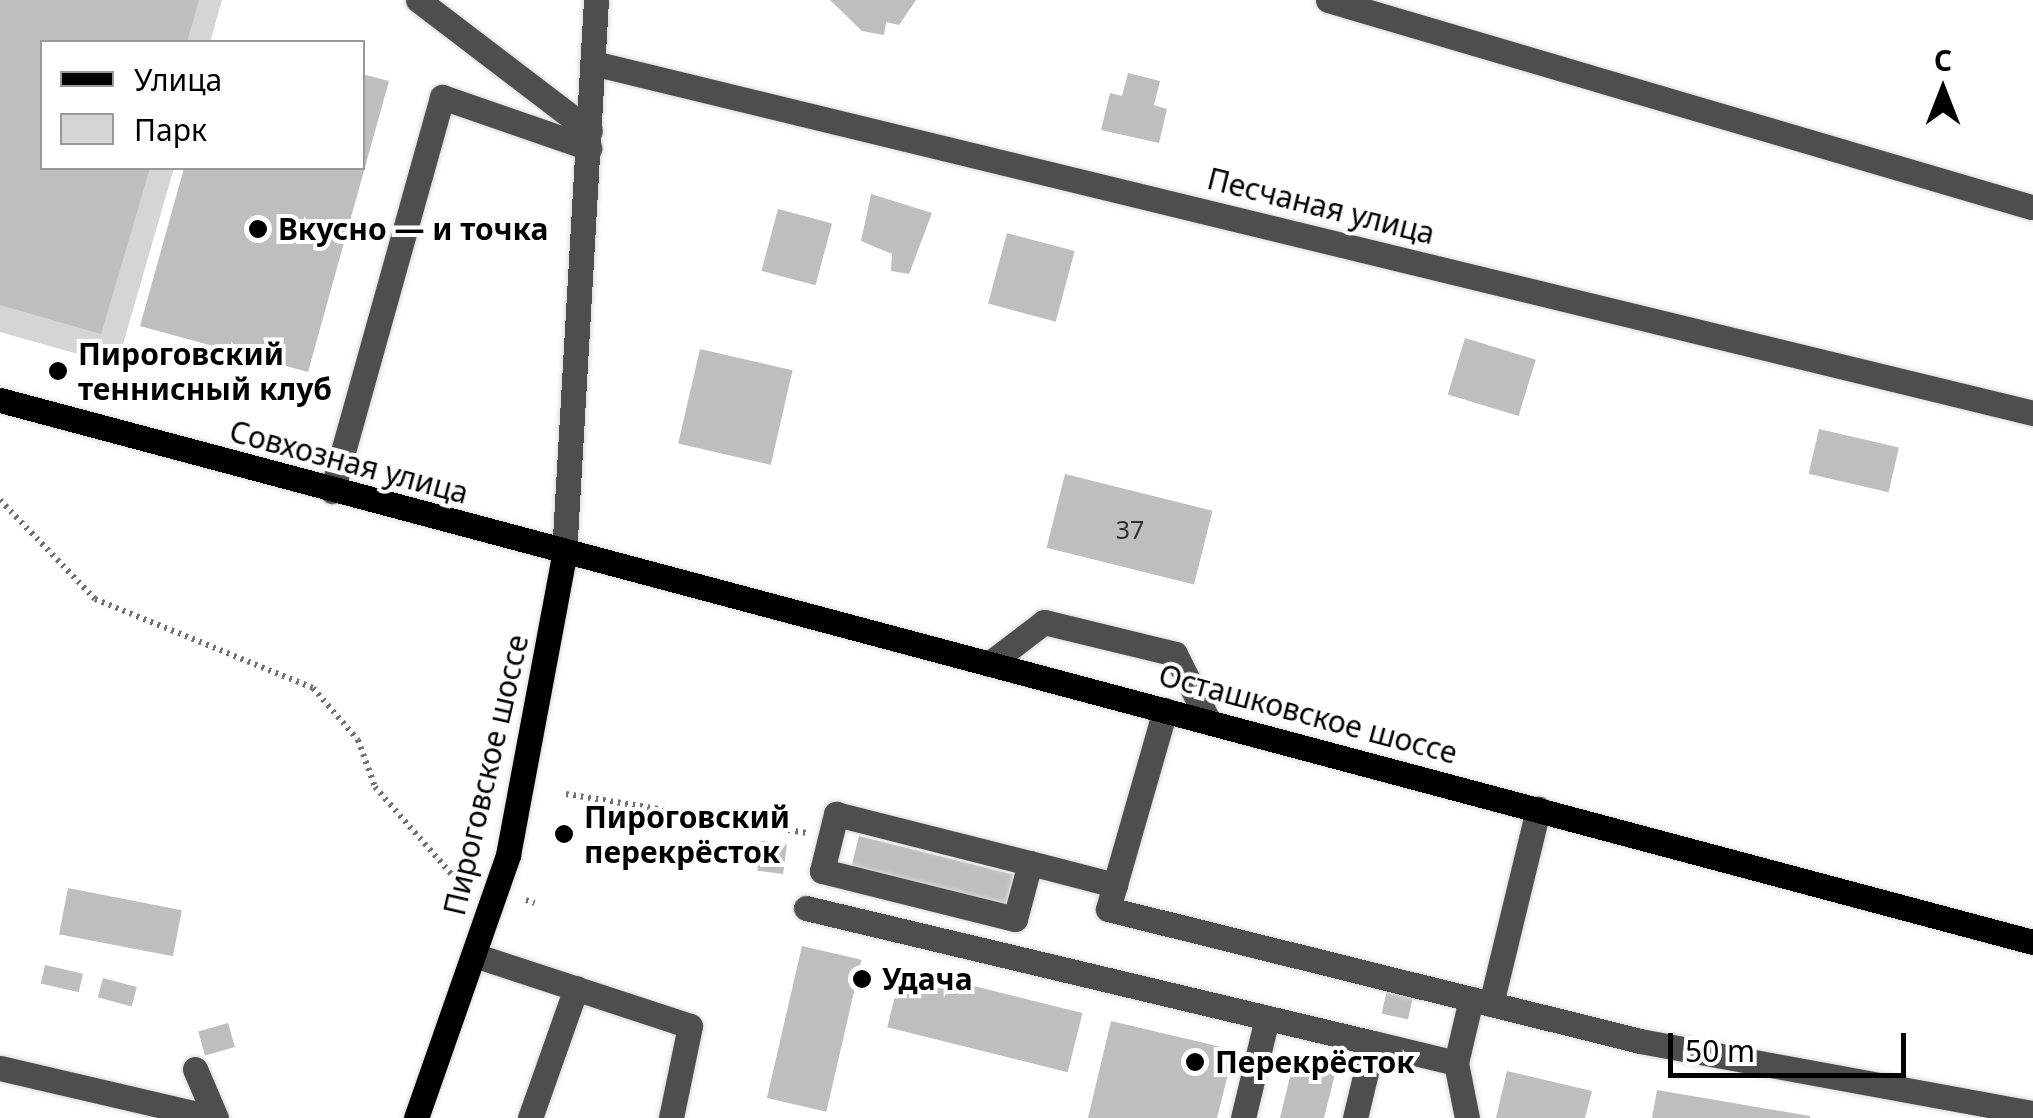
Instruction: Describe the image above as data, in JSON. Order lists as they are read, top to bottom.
{
  "streets": {
    "main road": ["Совхозная улица", "Осташковское шоссе", "Пироговское шоссе"],
    "street": ["Песчаная улица"]
  },
  "crossings": [
    ["Совхозная улица", "Осташковское шоссе"],
    ["Совхозная улица", "Пироговское шоссе"],
    ["Осташковское шоссе", "Пироговское шоссе"]
  ],
  "places": [
    "Вкусно — и точка",
    "Пироговский теннисный клуб",
    "Пироговский перекрёсток",
    "Удача",
    "Перекрёсток"
  ],
  "house_numbers": ["37"],
  "legend": ["Улица", "Парк"],
  "scale_bar": "50 m",
  "north": "top"
}
